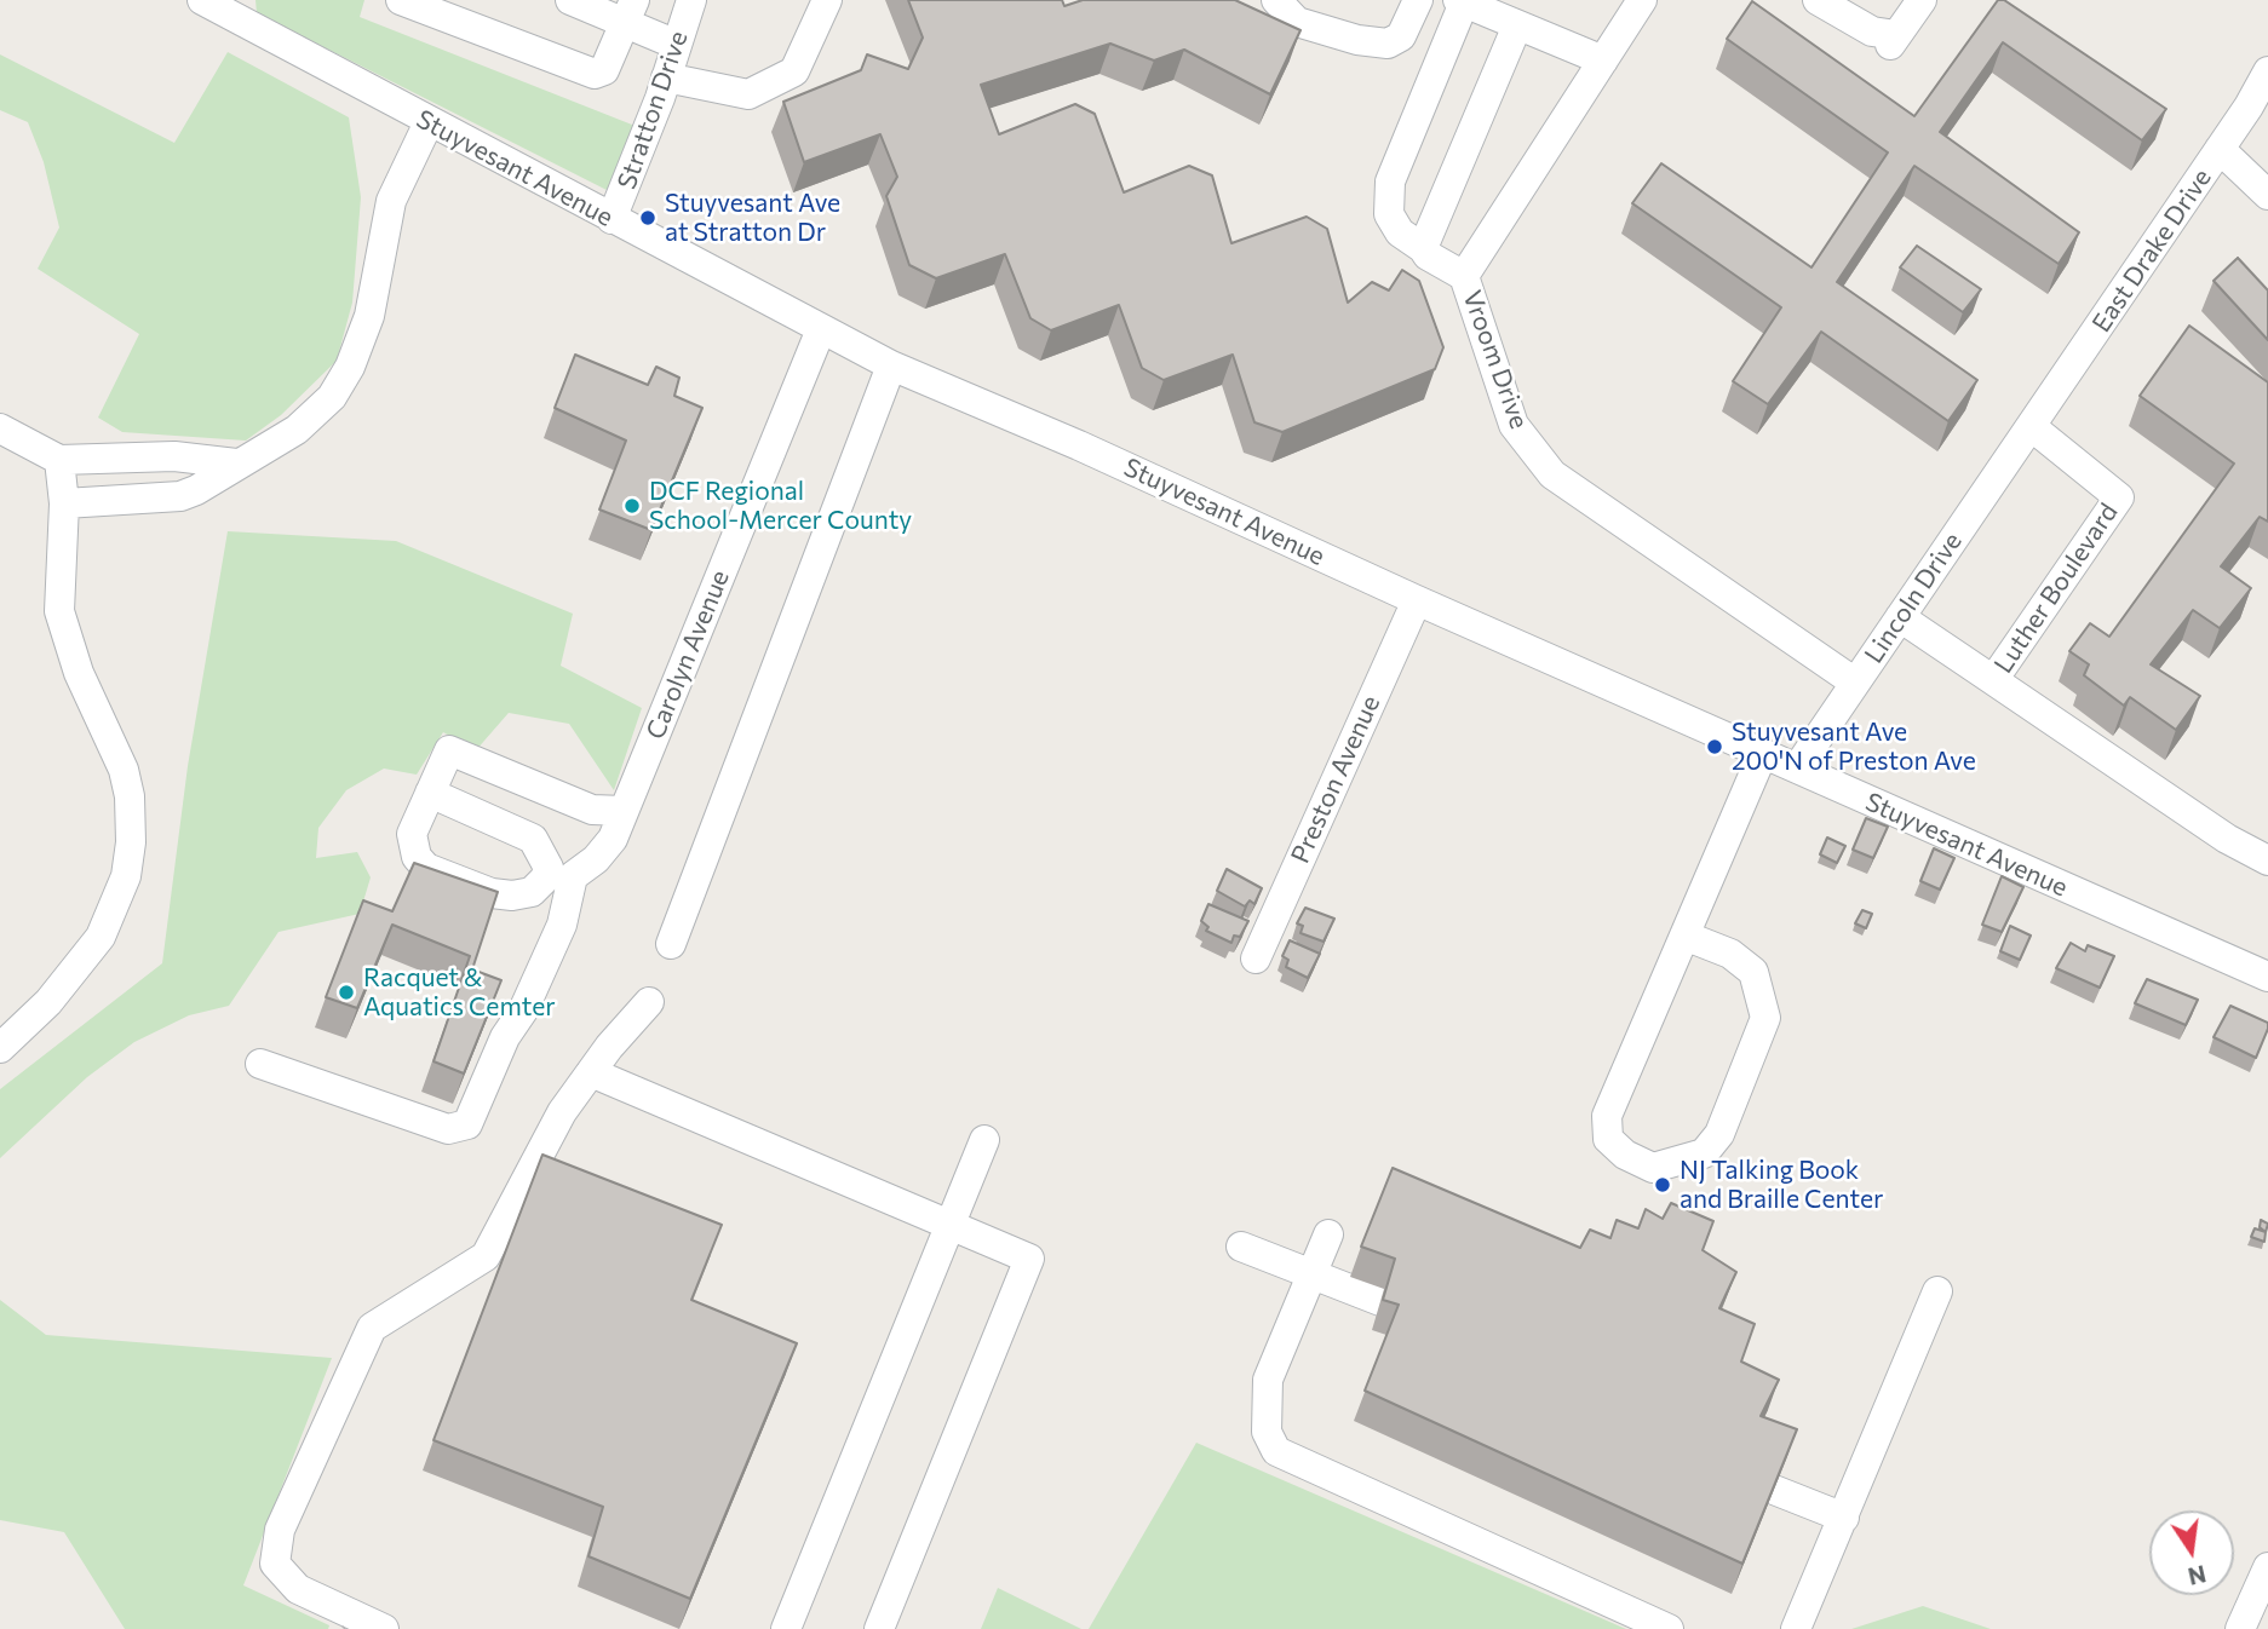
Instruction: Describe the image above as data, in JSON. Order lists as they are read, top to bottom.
{
  "streets": {
    "street": [
      "Stratton Drive",
      "Stuyvesant Avenue",
      "East Drake Drive",
      "Vroom Drive",
      "Luther Boulevard",
      "Lincoln Drive",
      "Carolyn Avenue",
      "Preston Avenue"
    ]
  },
  "crossings": [
    ["Stratton Drive", "Stuyvesant Avenue"],
    ["Stuyvesant Avenue", "Lincoln Drive"],
    ["Stuyvesant Avenue", "Carolyn Avenue"],
    ["Stuyvesant Avenue", "Preston Avenue"],
    ["East Drake Drive", "Luther Boulevard"],
    ["East Drake Drive", "Lincoln Drive"],
    ["Vroom Drive", "Lincoln Drive"],
    ["Luther Boulevard", "Lincoln Drive"]
  ],
  "places": [
    "Stuyvesant Ave at Stratton Dr",
    "DCF Regional School-Mercer County",
    "Stuyvesant Ave 200'N of Preston Ave",
    "Racquet & Aquatics Cemter",
    "NJ Talking Book and Braille Center"
  ],
  "north": "bottom"
}
